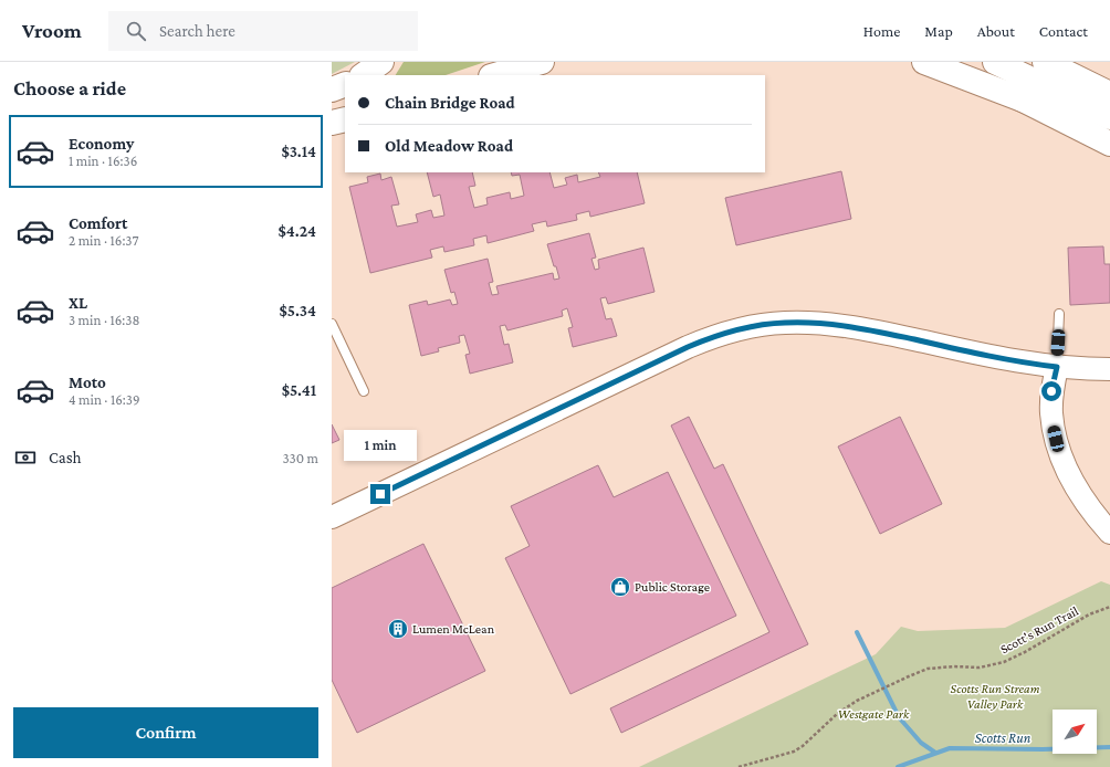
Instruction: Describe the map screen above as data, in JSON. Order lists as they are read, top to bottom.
{
  "streets": {
    "path": ["Scott's Run Trail"]
  },
  "water": ["Scotts Run"],
  "parks": ["Scotts Run Stream Valley Park", "Westgate Park"],
  "places": {
    "shop": ["Public Storage"],
    "building": ["Lumen McLean"]
  },
  "north": "top right",
  "page": {
    "header": "Vroom",
    "search": "Search here",
    "nav": [
      "Home",
      "Map",
      "About",
      "Contact"
    ],
    "heading": "Choose a ride",
    "banner": ["Chain Bridge Road", "Old Meadow Road"],
    "list": [
      {
        "name": "Economy",
        "note": "1 min · 16:36",
        "value": "$3.14"
      },
      {
        "name": "Comfort",
        "note": "2 min · 16:37",
        "value": "$4.24"
      },
      {
        "name": "XL",
        "note": "3 min · 16:38",
        "value": "$5.34"
      },
      {
        "name": "Moto",
        "note": "4 min · 16:39",
        "value": "$5.41"
      }
    ],
    "bubble": "1 min",
    "pay": ["Cash", "330 m"],
    "buttons": "Confirm"
  }
}
